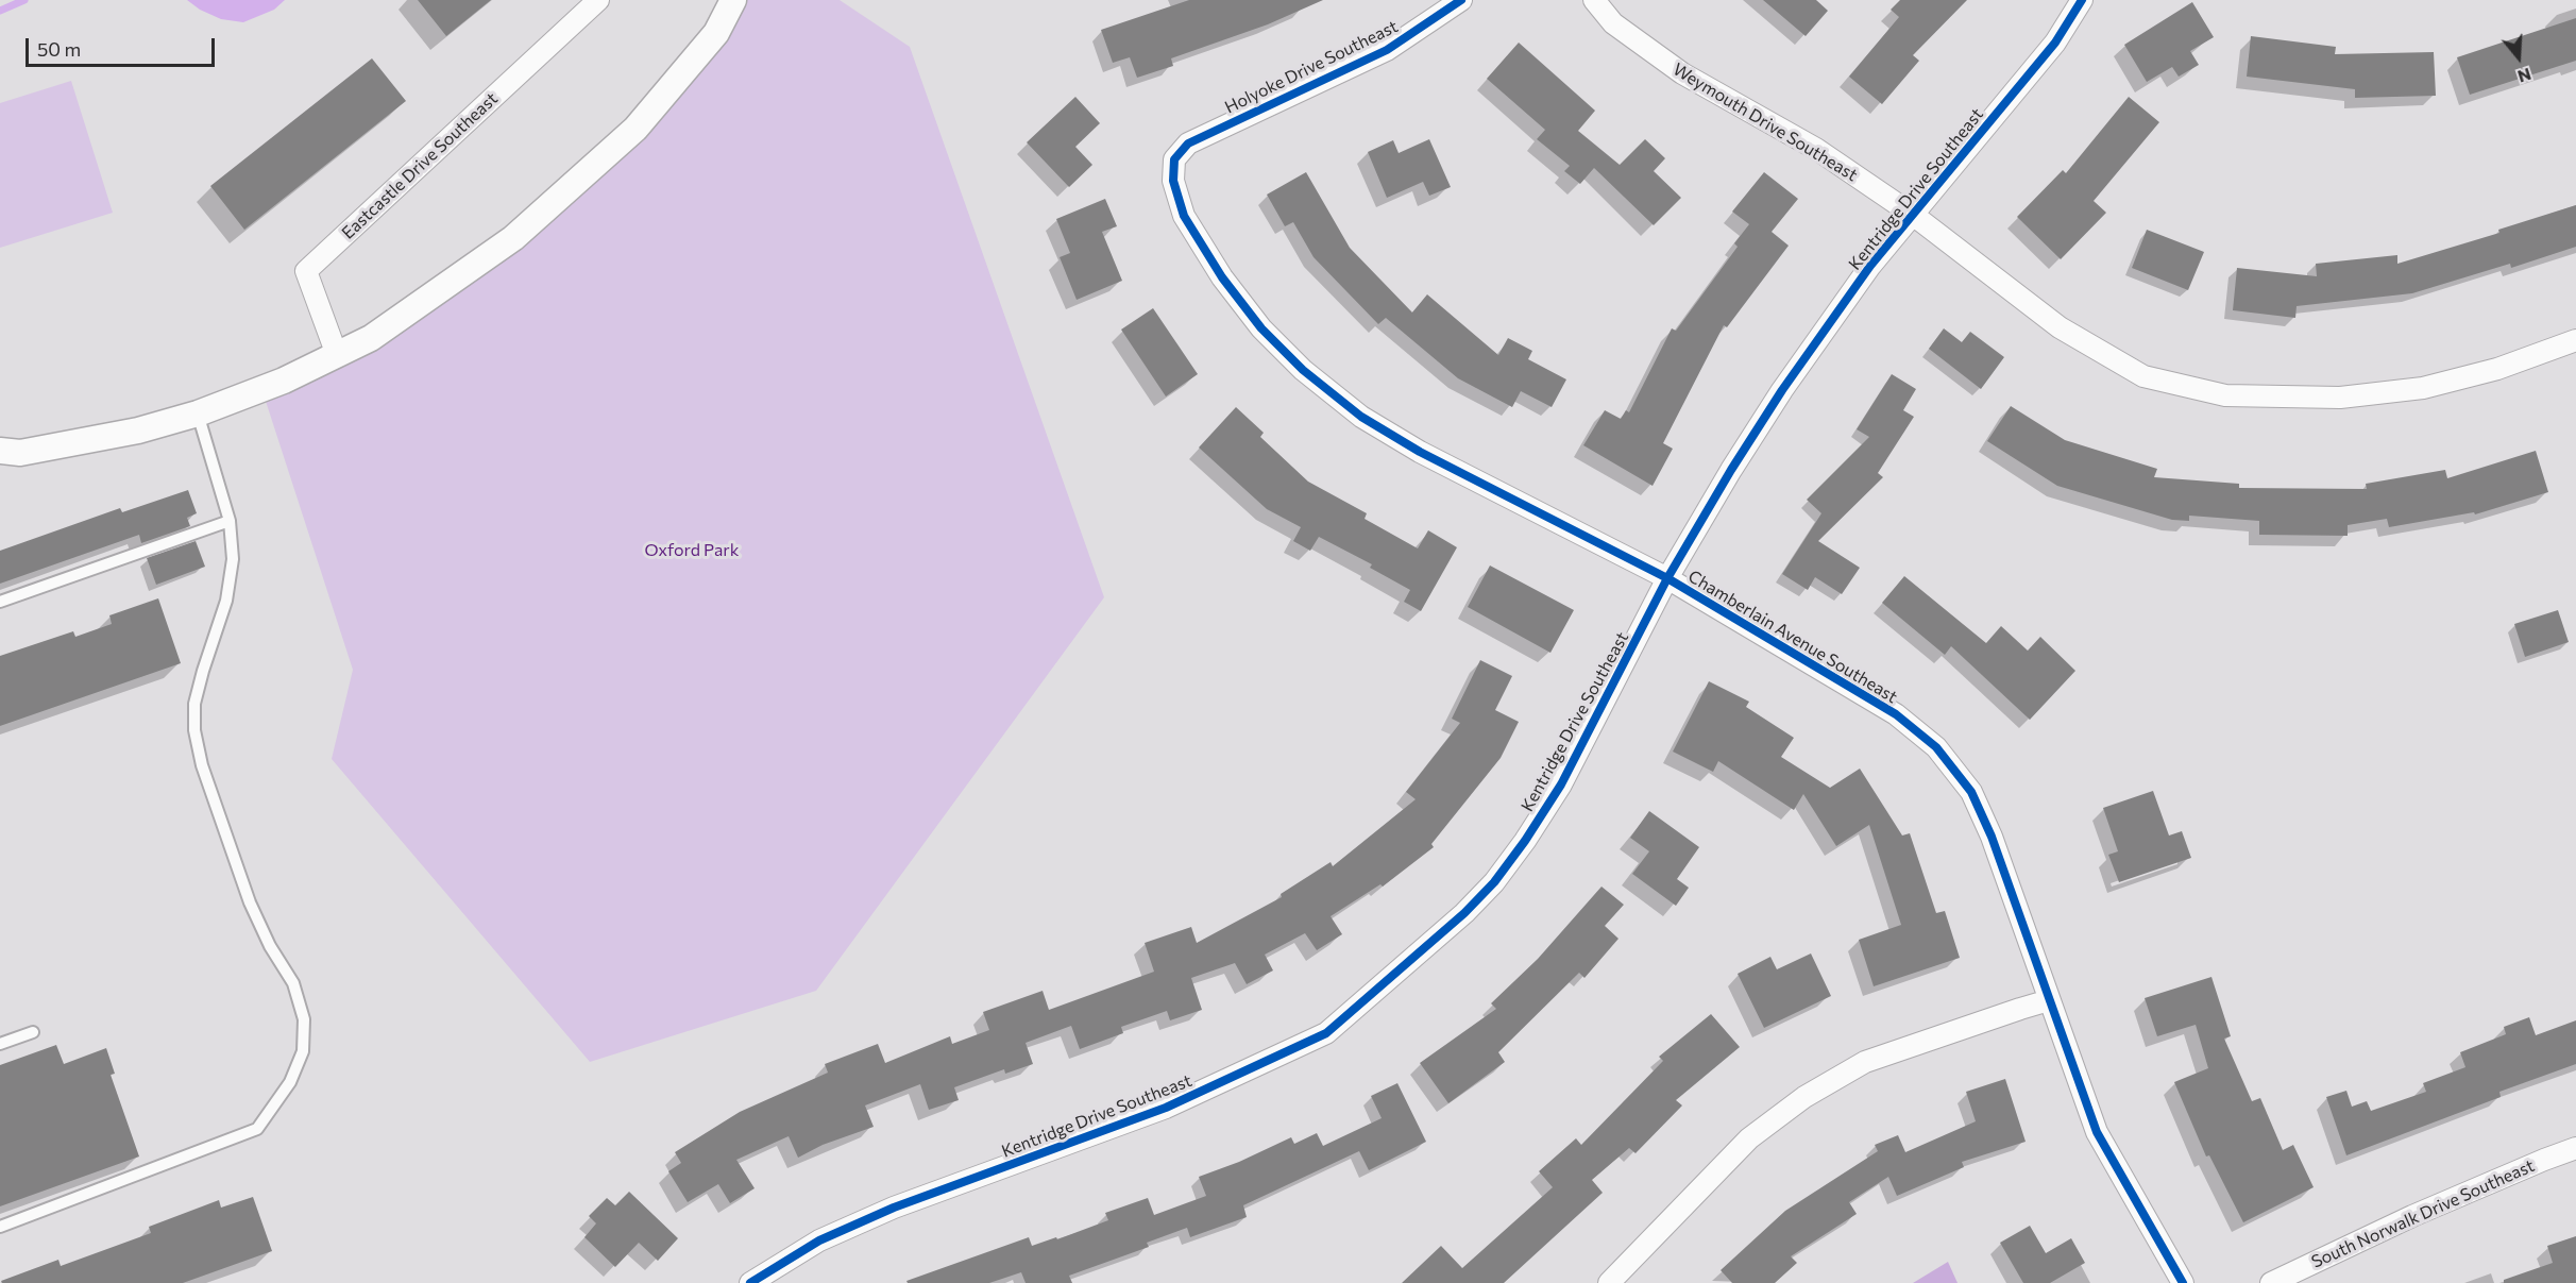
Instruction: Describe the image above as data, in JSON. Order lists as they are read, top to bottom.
{
  "streets": {
    "street": [
      "Holyoke Drive Southeast",
      "Weymouth Drive Southeast",
      "Eastcastle Drive Southeast",
      "Kentridge Drive Southeast",
      "Chamberlain Avenue Southeast",
      "South Norwalk Drive Southeast"
    ]
  },
  "crossings": [
    ["Holyoke Drive Southeast", "Chamberlain Avenue Southeast"],
    ["Weymouth Drive Southeast", "Kentridge Drive Southeast"],
    ["Kentridge Drive Southeast", "Chamberlain Avenue Southeast"]
  ],
  "parks": ["Oxford Park"],
  "scale_bar": "50 m",
  "north": "bottom"
}
